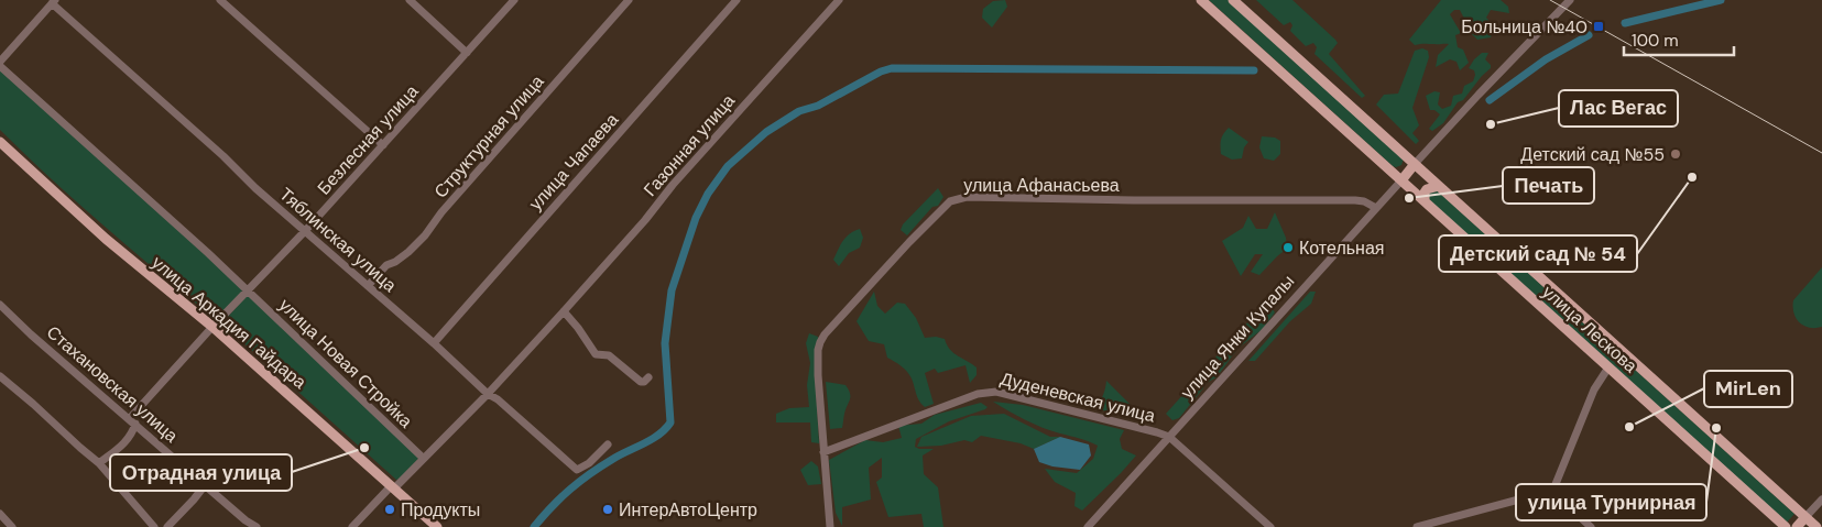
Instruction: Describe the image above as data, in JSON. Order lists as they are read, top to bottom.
{
  "streets": {
    "main road": ["улица Аркадия Гайдара", "улица Лескова", "улица Янки Купалы"],
    "street": [
      "Структурная улица",
      "Безлесная улица",
      "Газонная улица",
      "улица Чапаева",
      "улица Афанасьева",
      "Тяблинская улица",
      "улица Новая Стройка",
      "Стахановская улица",
      "Дуденевская улица"
    ]
  },
  "crossings": [
    ["Структурная улица", "Тяблинская улица"],
    ["Безлесная улица", "Тяблинская улица"],
    ["Безлесная улица", "улица Аркадия Гайдара"],
    ["Безлесная улица", "улица Новая Стройка"],
    ["Безлесная улица", "Стахановская улица"],
    ["Газонная улица", "Тяблинская улица"],
    ["Газонная улица", "улица Аркадия Гайдара"],
    ["Газонная улица", "улица Новая Стройка"],
    ["улица Чапаева", "Тяблинская улица"],
    ["улица Афанасьева", "улица Янки Купалы"],
    ["улица Афанасьева", "Дуденевская улица"],
    ["улица Лескова", "улица Янки Купалы"],
    ["улица Янки Купалы", "Дуденевская улица"]
  ],
  "places": {
    "transit": ["Больница №40"],
    "other": [
      "Лас Вегас",
      "Детский сад №55",
      "Детский сад № 54",
      "Печать",
      "Котельная",
      "MirLen",
      "улица Турнирная",
      "Отрадная улица",
      "Продукты",
      "ИнтерАвтоЦентр"
    ]
  },
  "scale_bar": "100 m"
}
